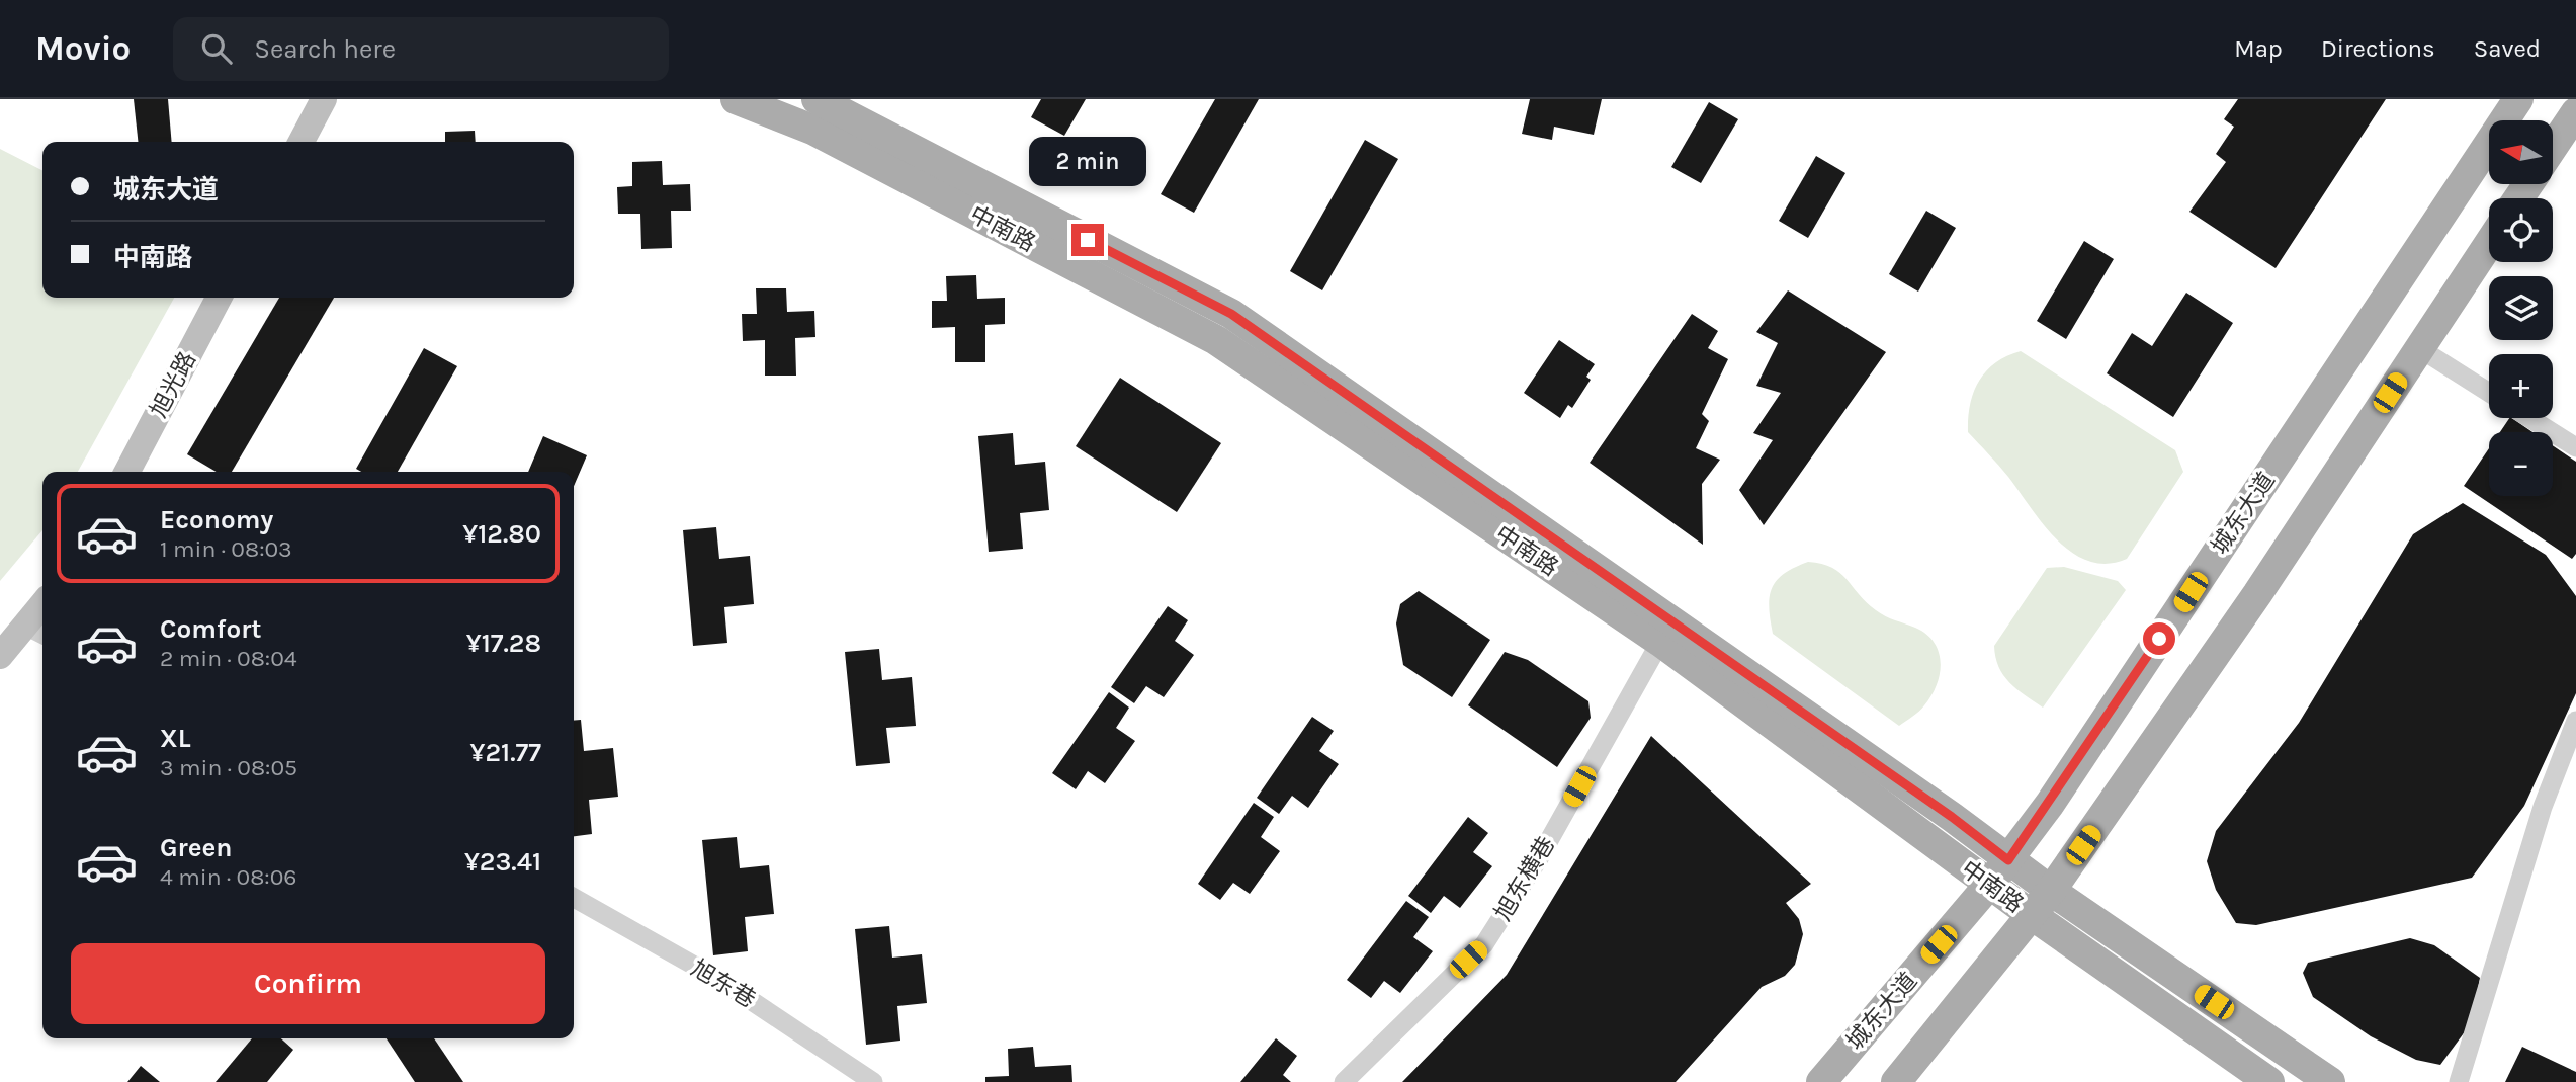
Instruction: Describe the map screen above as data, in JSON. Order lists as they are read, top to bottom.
{
  "streets": {
    "main road": ["中南路", "城东大道"],
    "street": ["旭光路", "旭东横巷", "旭东巷"]
  },
  "crossings": [
    ["中南路", "城东大道"],
    ["中南路", "旭东横巷"]
  ],
  "north": "left",
  "page": {
    "header": "Movio",
    "search": "Search here",
    "nav": ["Map", "Directions", "Saved"],
    "map_buttons": ["+", "−"],
    "bubble": "2 min",
    "banner": ["城东大道", "中南路"],
    "list": [
      {
        "name": "Economy",
        "note": "1 min · 08:03",
        "value": "¥12.80"
      },
      {
        "name": "Comfort",
        "note": "2 min · 08:04",
        "value": "¥17.28"
      },
      {
        "name": "XL",
        "note": "3 min · 08:05",
        "value": "¥21.77"
      },
      {
        "name": "Green",
        "note": "4 min · 08:06",
        "value": "¥23.41"
      }
    ],
    "buttons": "Confirm"
  }
}
